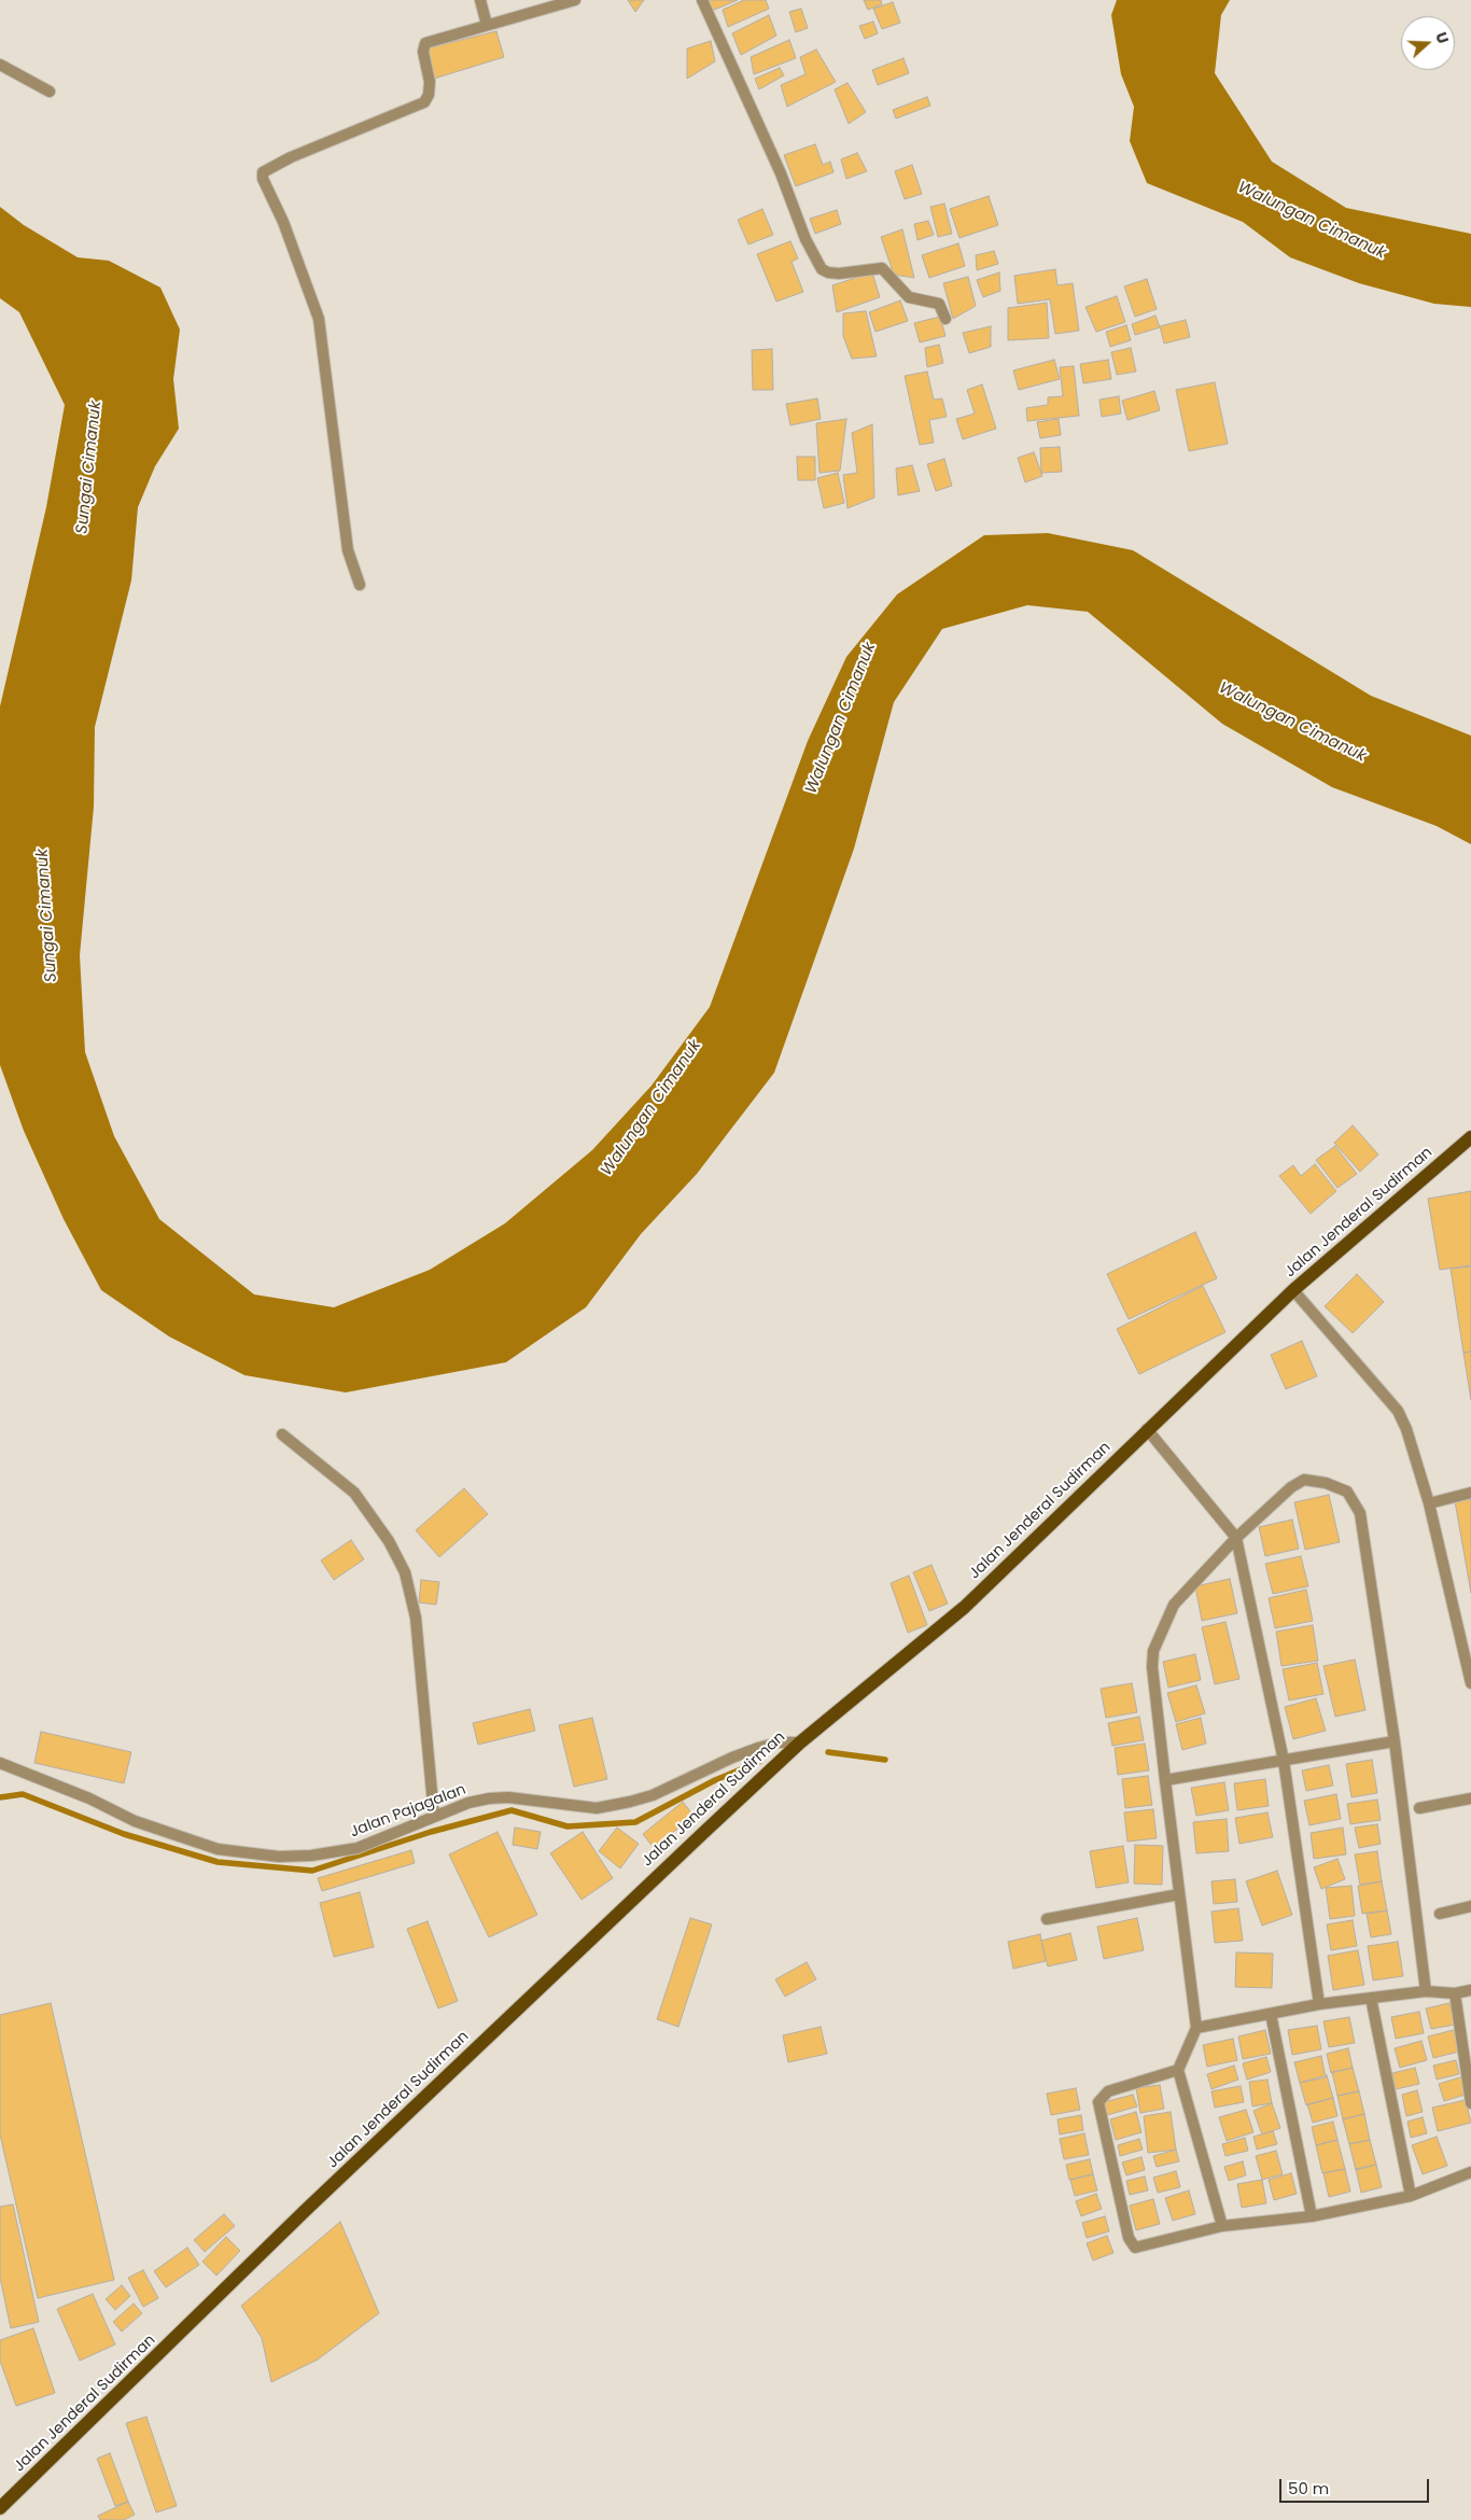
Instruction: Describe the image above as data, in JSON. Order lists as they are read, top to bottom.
{
  "streets": {
    "main road": ["Jalan Jenderal Sudirman"],
    "street": ["Jalan Pajagalan"]
  },
  "crossings": [
    ["Jalan Jenderal Sudirman", "Jalan Pajagalan"]
  ],
  "water": ["Walungan Cimanuk", "Sungai Cimanuk"],
  "scale_bar": "50 m",
  "north": "right"
}
